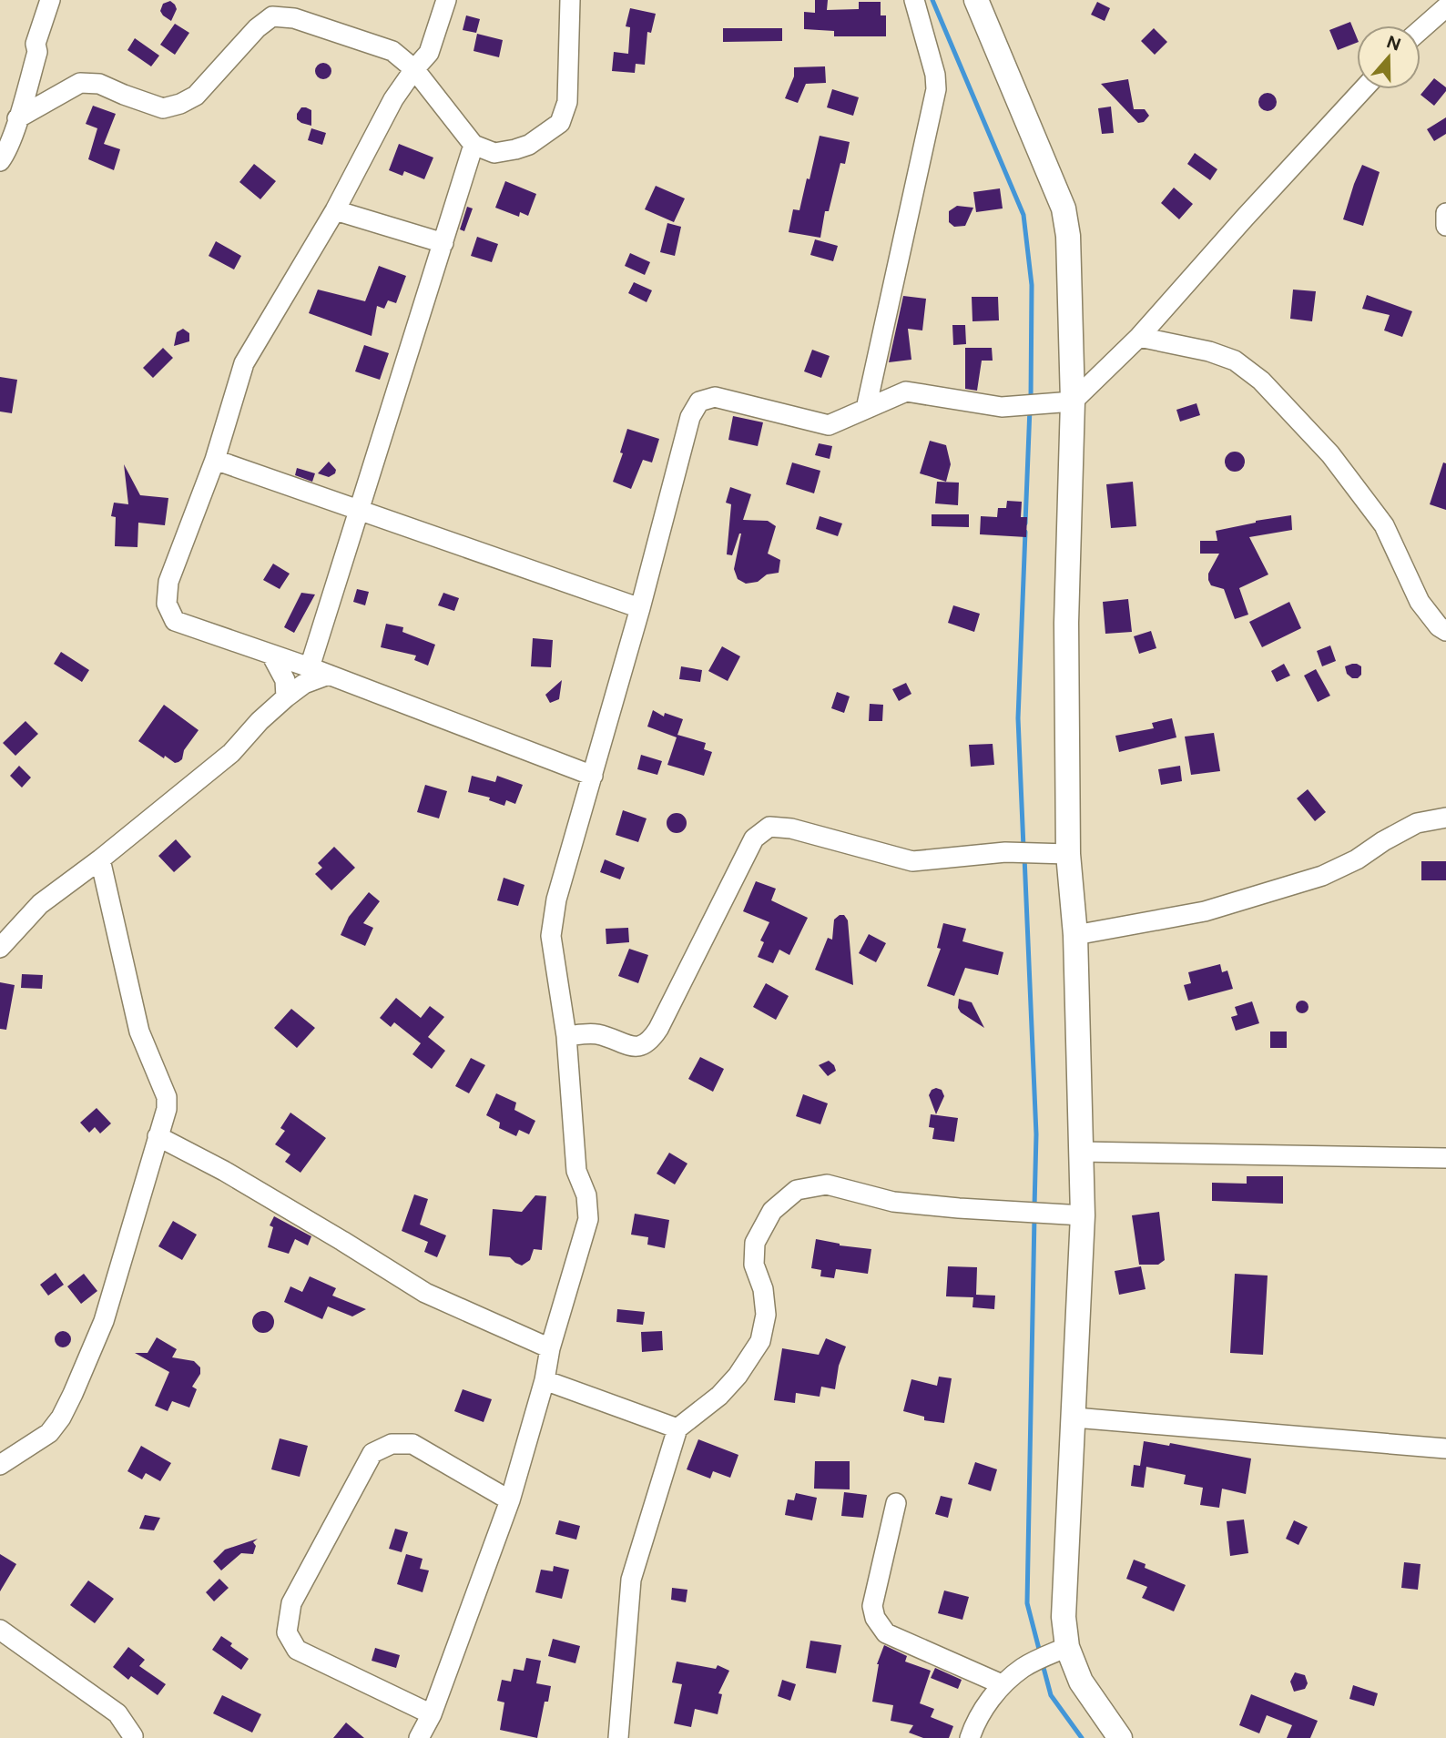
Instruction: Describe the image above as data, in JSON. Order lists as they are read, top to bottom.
{
  "north": "top"
}
